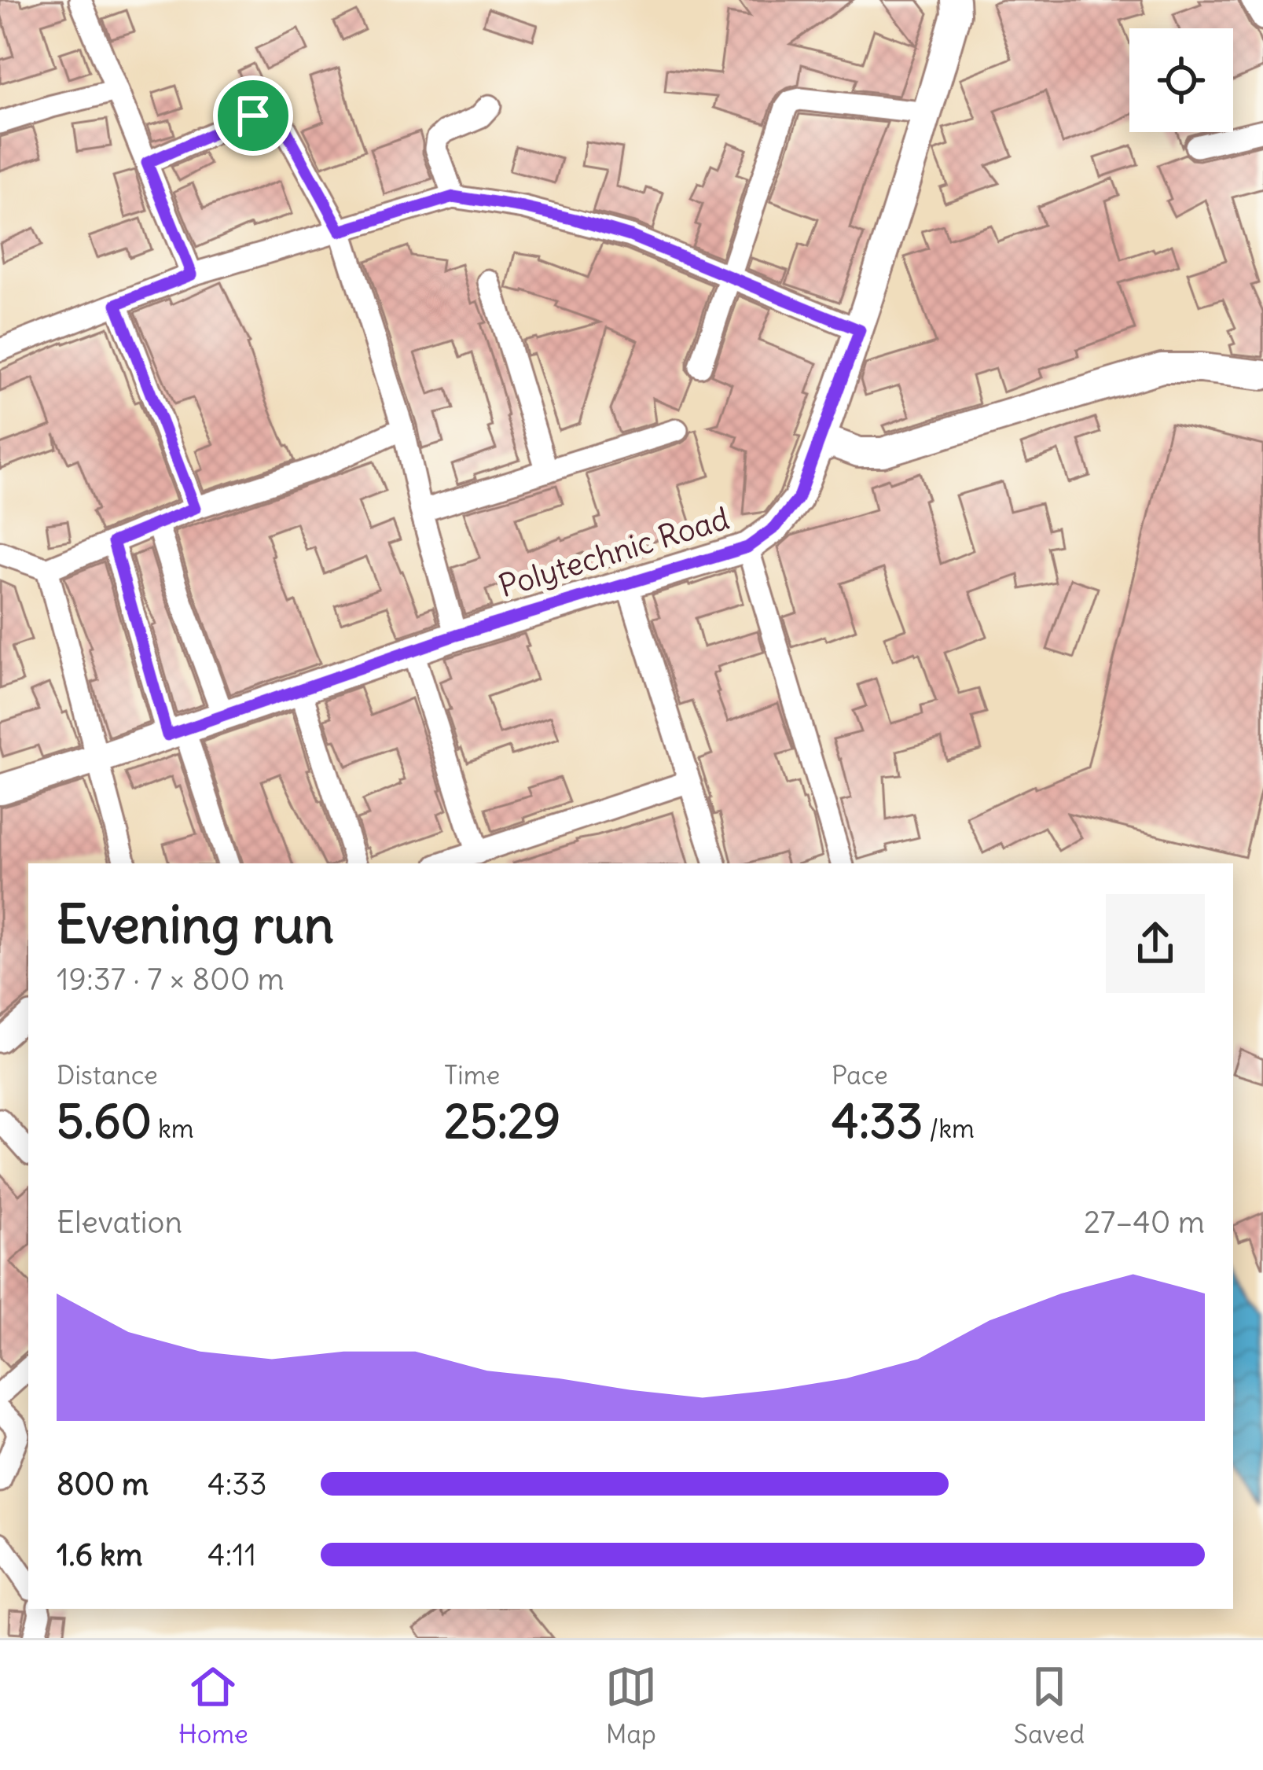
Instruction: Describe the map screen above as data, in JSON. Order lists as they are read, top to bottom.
{
  "streets": {
    "street": ["Polytechnic Road"]
  },
  "page": {
    "heading": ["Evening run", "19:37 · 7 × 800 m"],
    "stats": [
      ["Distance", "5.60 km"],
      ["Time", "25:29"],
      ["Pace", "4:33 /km"]
    ],
    "chart": ["Elevation", "27–40 m"],
    "list": [
      {
        "name": "800 m",
        "note": "4:33"
      },
      {
        "name": "1.6 km",
        "note": "4:11"
      }
    ],
    "tabs": ["Home", "Map", "Saved"]
  }
}
